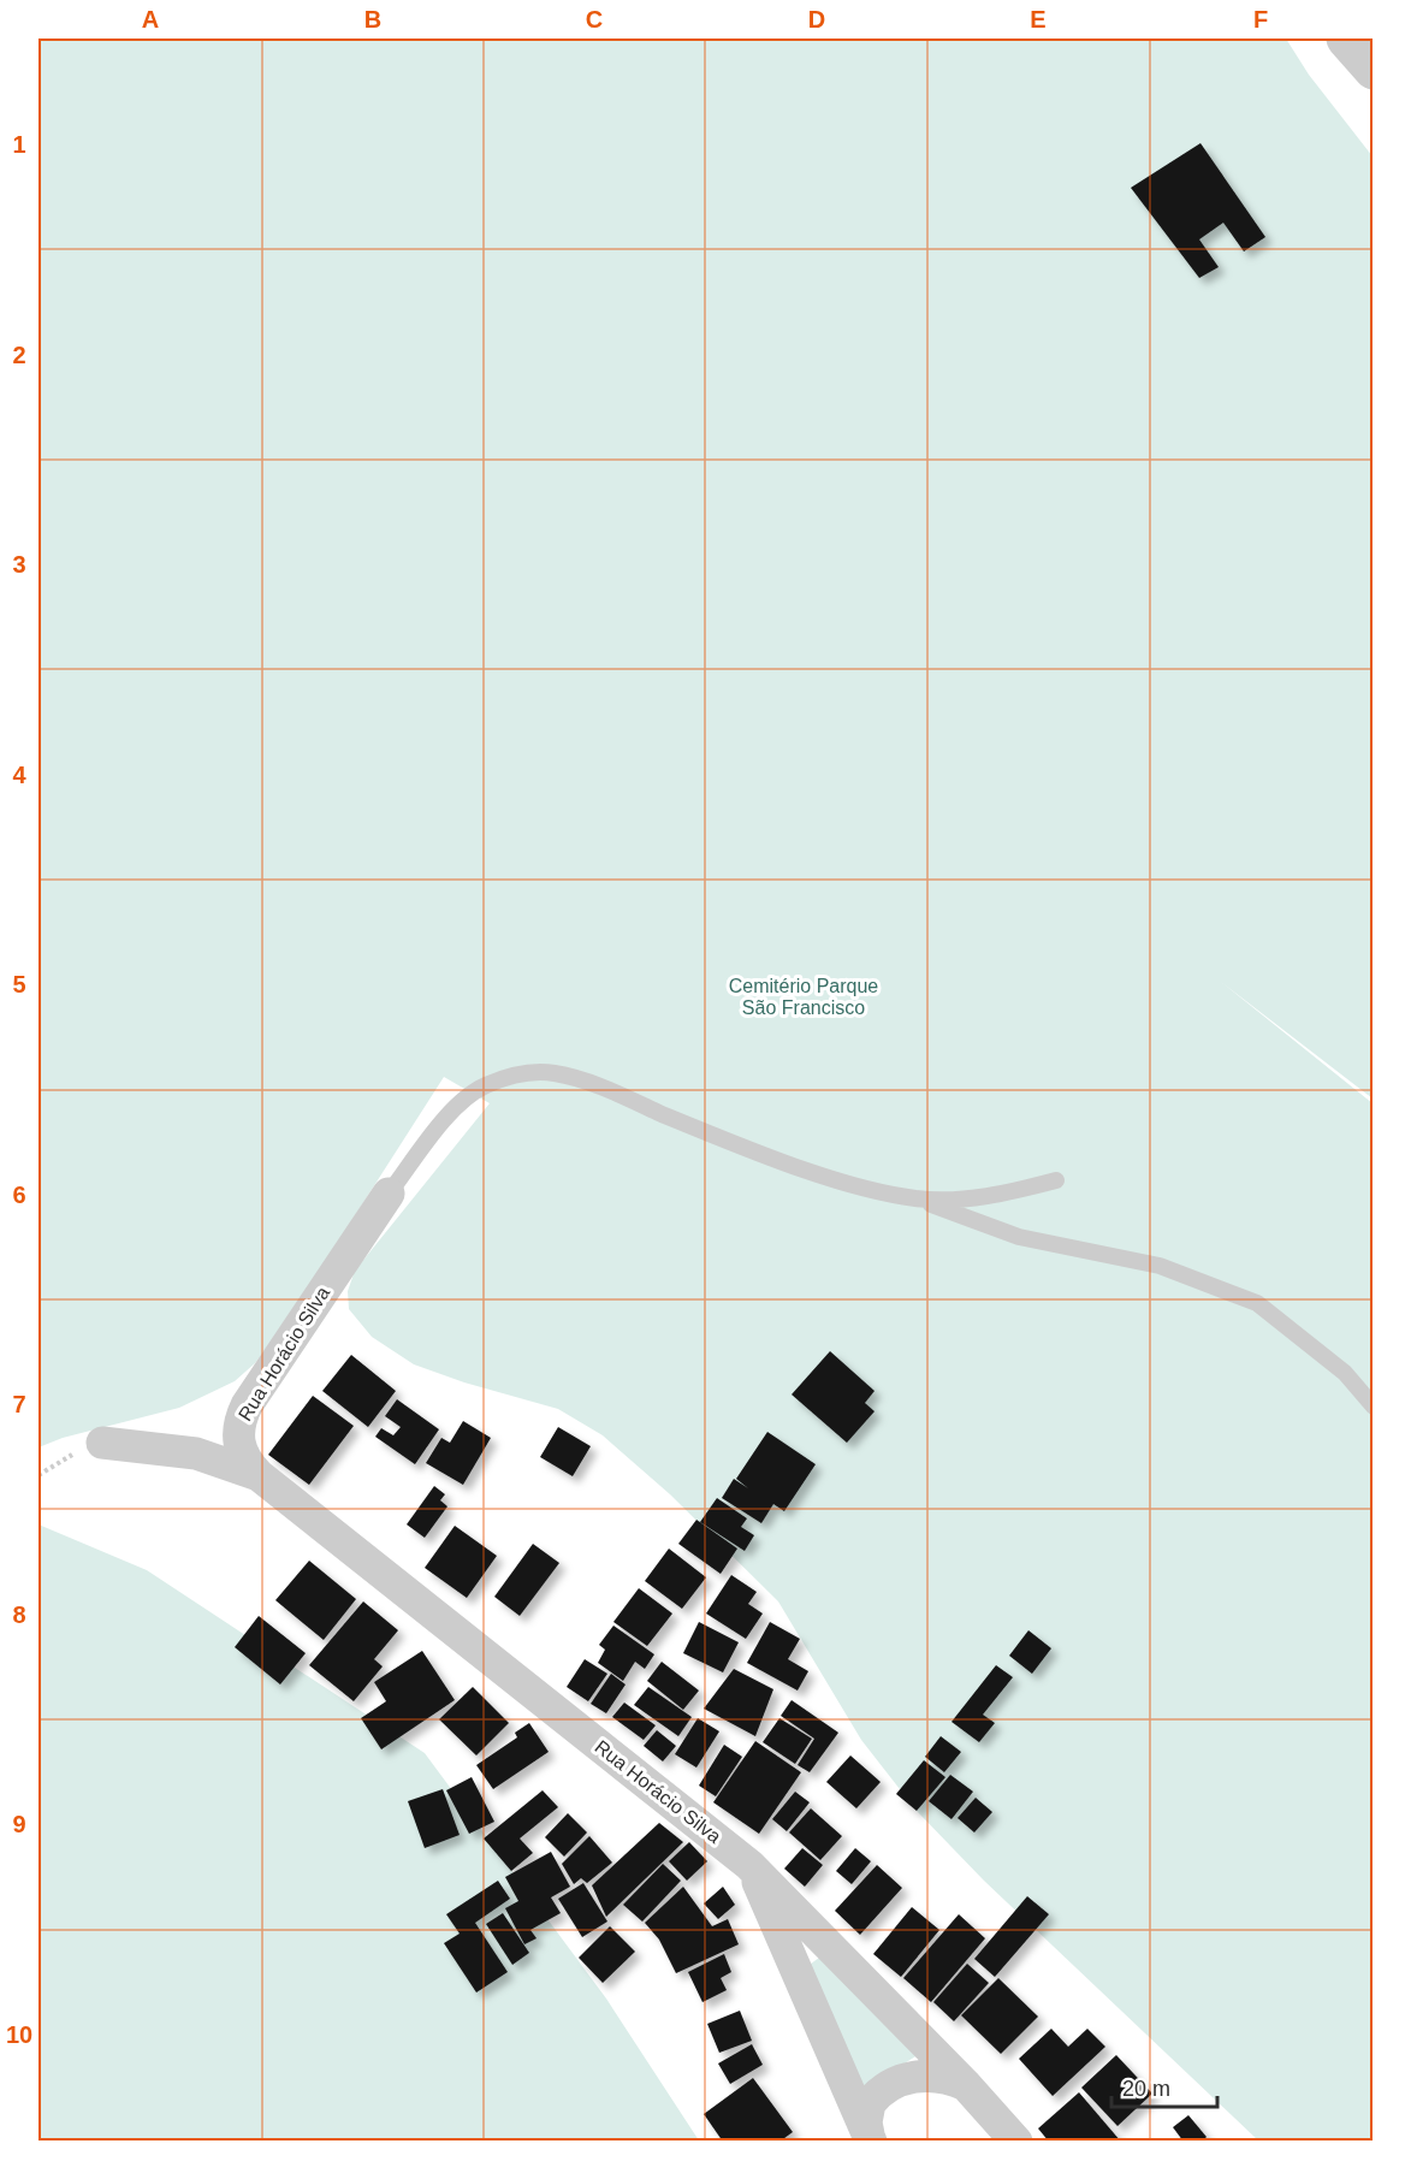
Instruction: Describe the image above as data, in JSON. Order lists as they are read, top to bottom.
{
  "streets": {
    "street": ["Rua Horácio Silva"]
  },
  "parks": ["Cemitério Parque São Francisco"],
  "scale_bar": "20 m",
  "grid": {
    "columns": [
      "A",
      "B",
      "C",
      "D",
      "E",
      "F"
    ],
    "rows": [
      "1",
      "2",
      "3",
      "4",
      "5",
      "6",
      "7",
      "8",
      "9",
      "10"
    ]
  }
}
